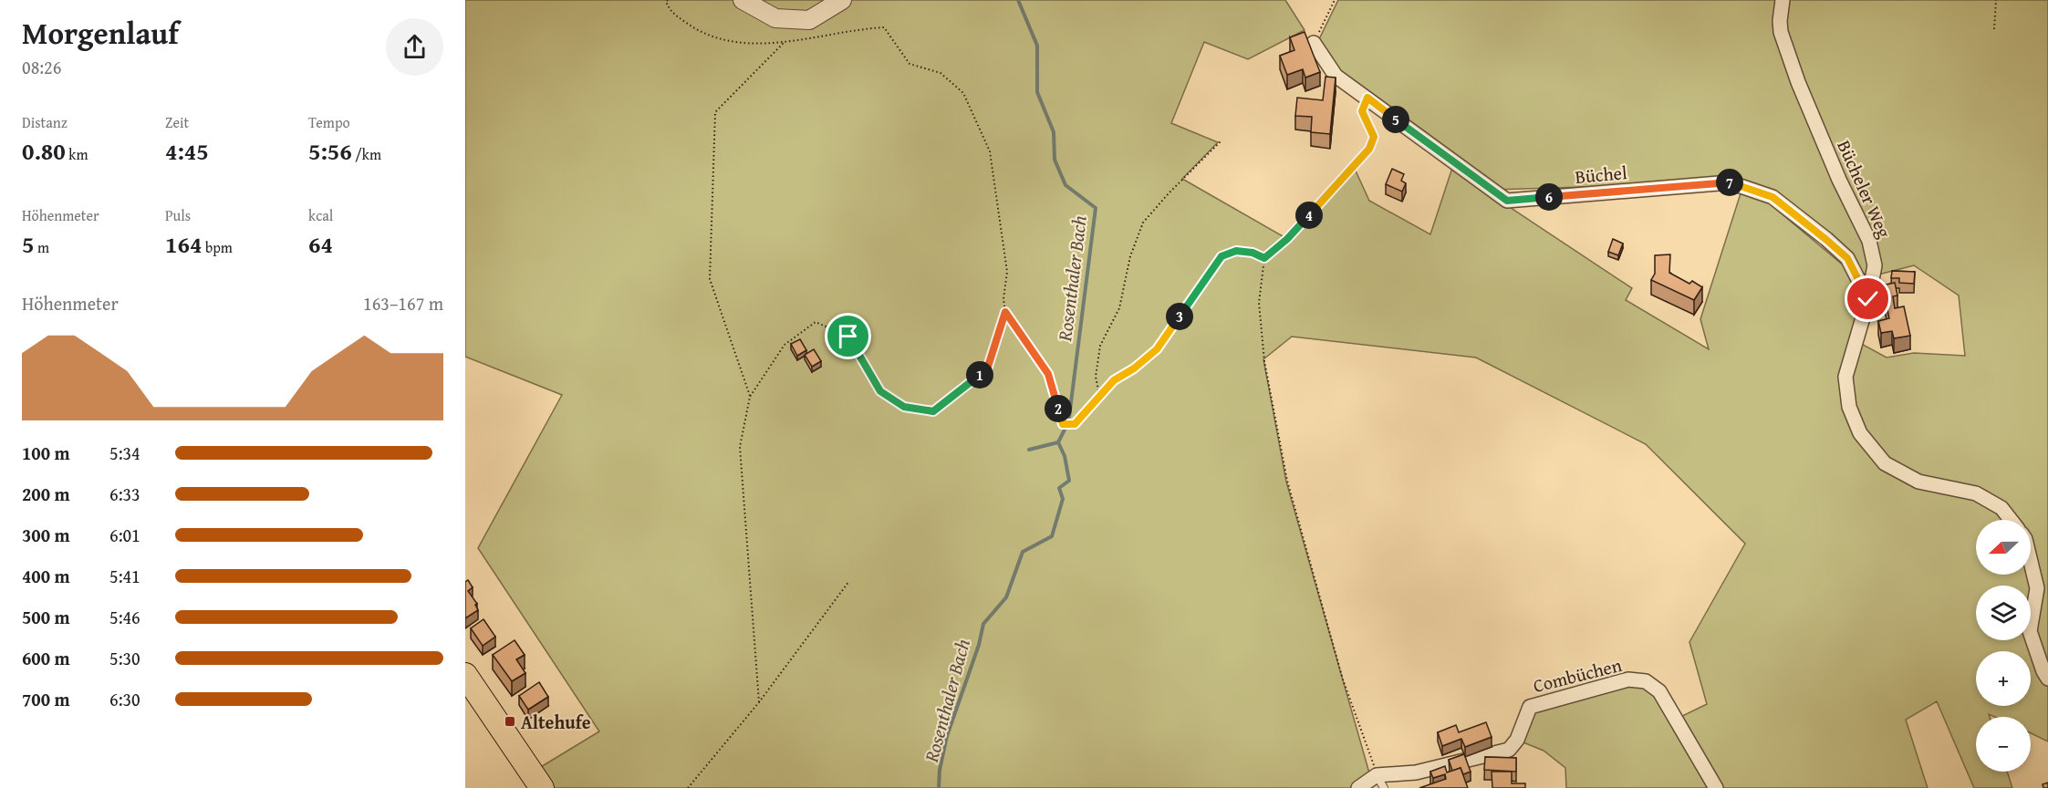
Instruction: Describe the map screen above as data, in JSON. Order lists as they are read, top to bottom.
{
  "streets": {
    "street": ["Büchel", "Bücheler Weg", "Combüchen"]
  },
  "crossings": [
    ["Büchel", "Bücheler Weg"]
  ],
  "water": ["Rosenthaler Bach"],
  "places": {
    "transit": ["Altehufe"]
  },
  "north": "left",
  "page": {
    "heading": ["Morgenlauf", "08:26"],
    "stats": [
      ["Distanz", "0.80 km"],
      ["Zeit", "4:45"],
      ["Tempo", "5:56 /km"],
      ["Höhenmeter", "5 m"],
      ["Puls", "164 bpm"],
      ["kcal", "64"]
    ],
    "pins": [
      "5",
      "7",
      "6",
      "4",
      "3",
      "1",
      "2"
    ],
    "chart": ["Höhenmeter", "163–167 m"],
    "list": [
      {
        "name": "100 m",
        "note": "5:34"
      },
      {
        "name": "200 m",
        "note": "6:33"
      },
      {
        "name": "300 m",
        "note": "6:01"
      },
      {
        "name": "400 m",
        "note": "5:41"
      },
      {
        "name": "500 m",
        "note": "5:46"
      },
      {
        "name": "600 m",
        "note": "5:30"
      },
      {
        "name": "700 m",
        "note": "6:30"
      }
    ],
    "map_buttons": ["+", "−"]
  }
}
